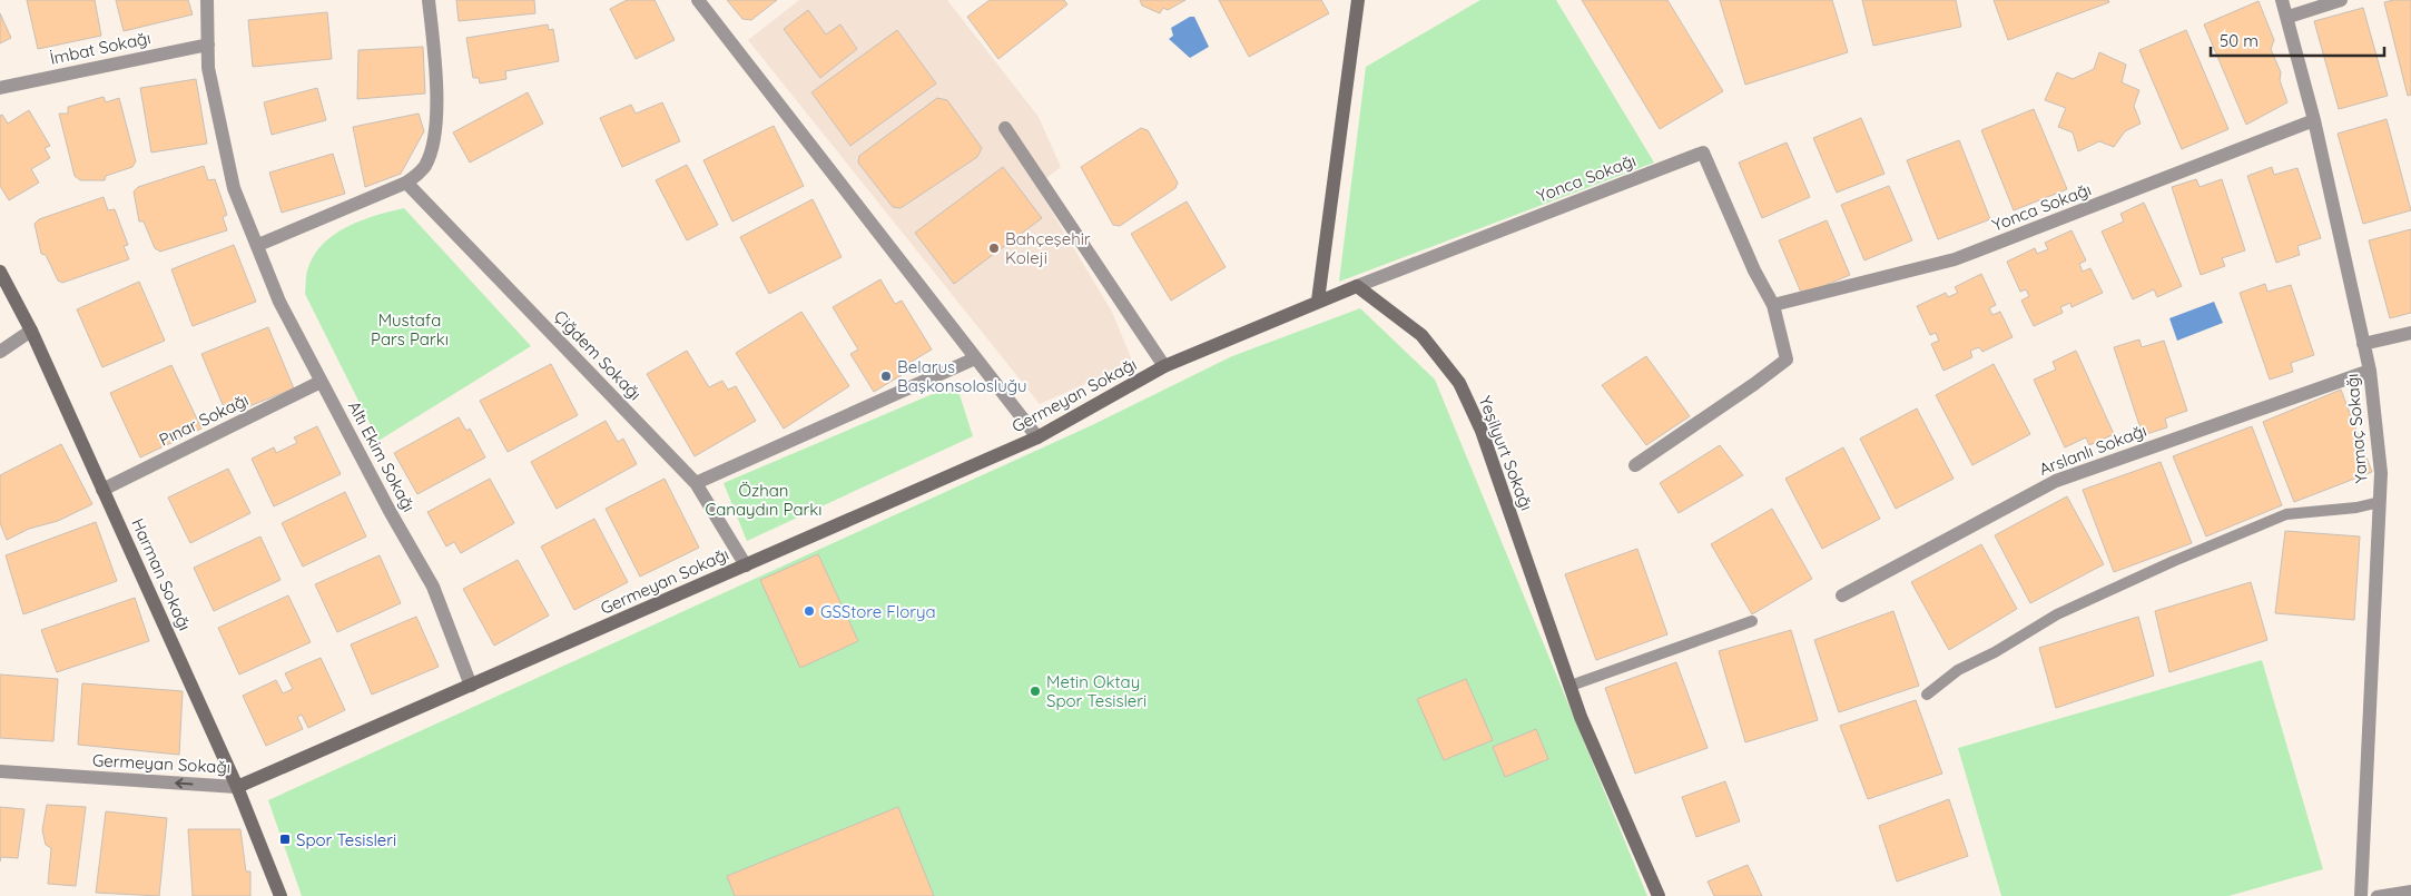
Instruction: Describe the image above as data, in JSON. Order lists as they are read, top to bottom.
{
  "streets": {
    "main road": ["Germeyan Sokağı", "Yeşilyurt Sokağı", "Harman Sokağı"],
    "street": [
      "İmbat Sokağı",
      "Yonca Sokağı",
      "Çiğdem Sokağı",
      "Pınar Sokağı",
      "Yamaç Sokağı",
      "Arslanlı Sokağı",
      "Altı Ekim Sokağı"
    ]
  },
  "crossings": [
    ["İmbat Sokağı", "Altı Ekim Sokağı"],
    ["Yonca Sokağı", "Yamaç Sokağı"],
    ["Yonca Sokağı", "Yeşilyurt Sokağı"],
    ["Çiğdem Sokağı", "Germeyan Sokağı"],
    ["Germeyan Sokağı", "Altı Ekim Sokağı"],
    ["Germeyan Sokağı", "Harman Sokağı"],
    ["Pınar Sokağı", "Altı Ekim Sokağı"],
    ["Pınar Sokağı", "Harman Sokağı"],
    ["Yamaç Sokağı", "Arslanlı Sokağı"]
  ],
  "parks": ["Mustafa Pars Parkı", "Özhan Canaydın Parkı"],
  "places": {
    "other": [
      "Bahçeşehir Koleji",
      "Belarus Başkonsolosluğu",
      "GSStore Florya",
      "Metin Oktay Spor Tesisleri"
    ],
    "transit": ["Spor Tesisleri"]
  },
  "scale_bar": "50 m"
}
